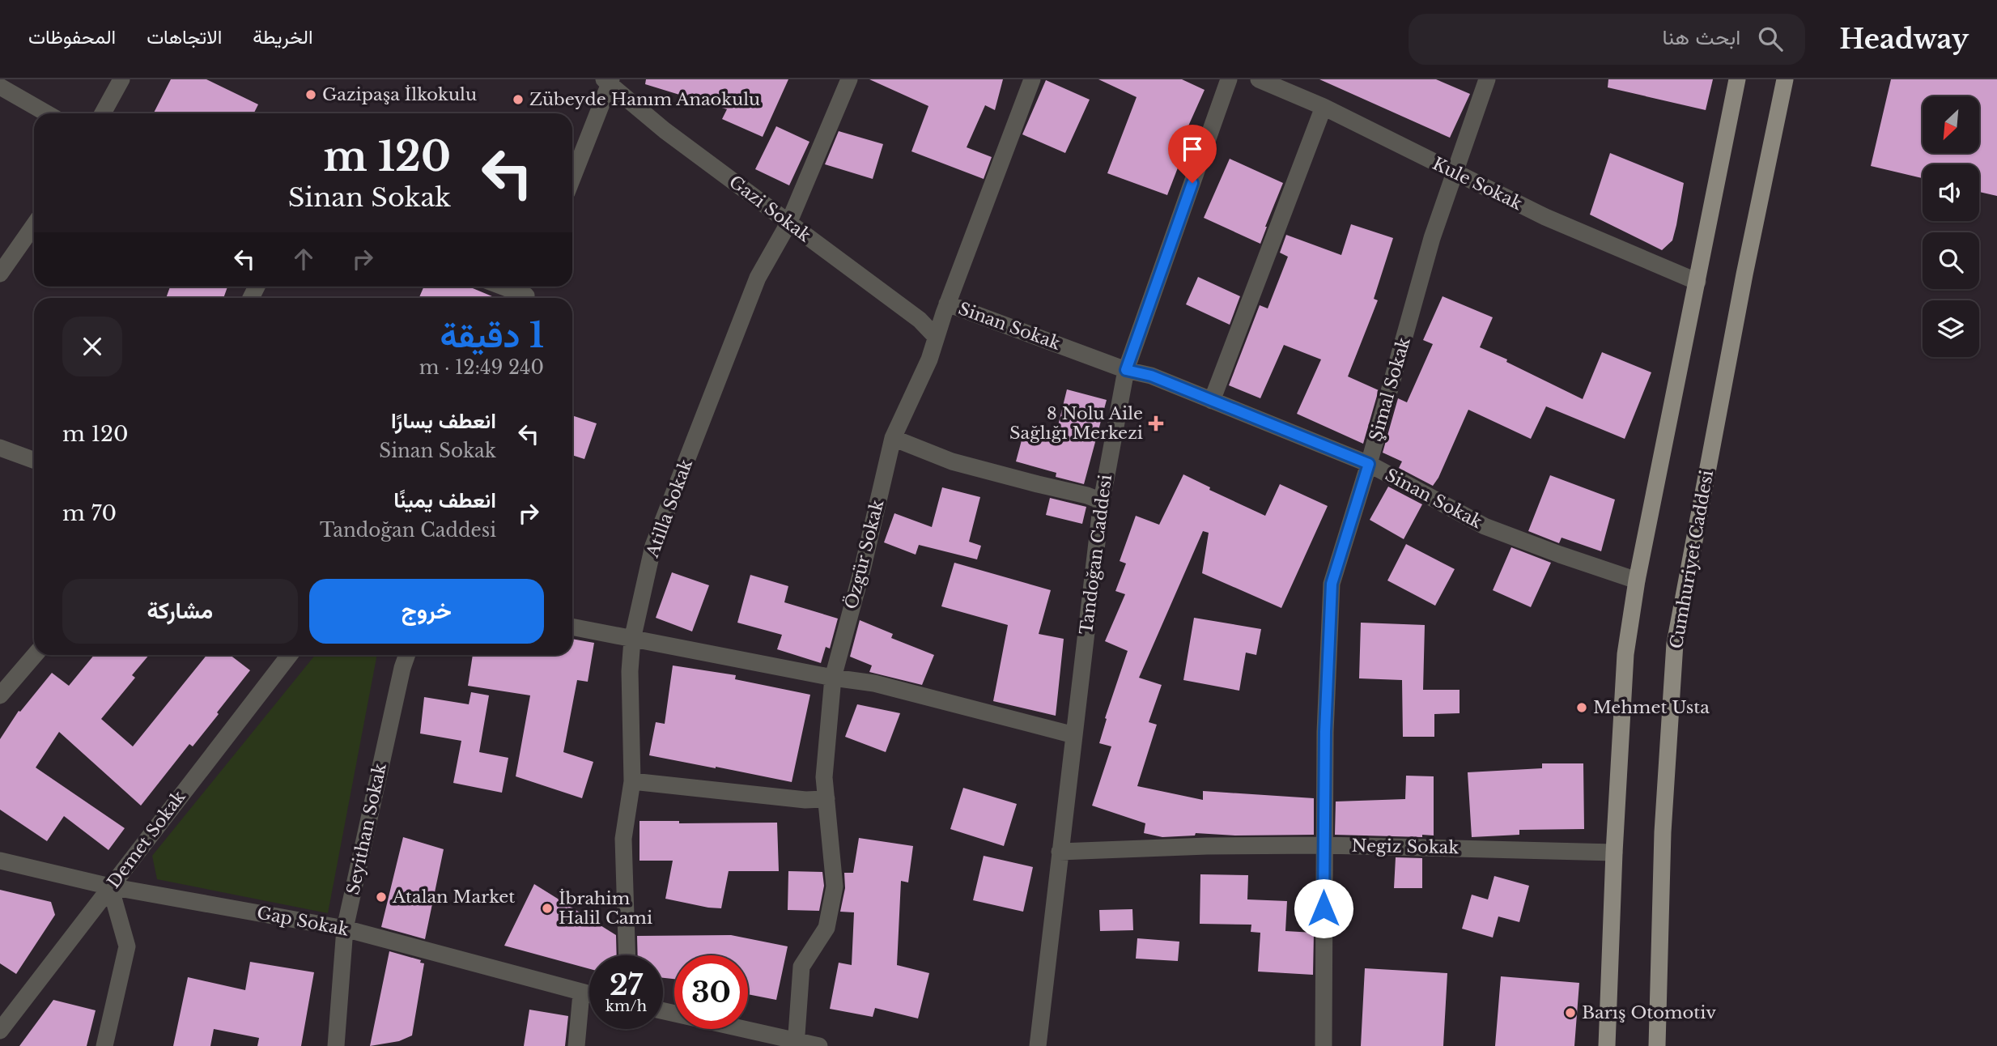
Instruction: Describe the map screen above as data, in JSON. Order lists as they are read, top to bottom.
{
  "streets": {
    "main road": ["Cumhuriyet Caddesi"],
    "street": [
      "Kule Sokak",
      "Gazi Sokak",
      "Sinan Sokak",
      "Şimal Sokak",
      "Atilla Sokak",
      "Özgür Sokak",
      "Tandoğan Caddesi",
      "Seyithan Sokak",
      "Demet Sokak",
      "Negiz Sokak",
      "Gap Sokak"
    ]
  },
  "crossings": [
    ["Kule Sokak", "Şimal Sokak"],
    ["Gazi Sokak", "Atilla Sokak"],
    ["Gazi Sokak", "Özgür Sokak"],
    ["Sinan Sokak", "Şimal Sokak"],
    ["Sinan Sokak", "Özgür Sokak"],
    ["Sinan Sokak", "Tandoğan Caddesi"],
    ["Şimal Sokak", "Negiz Sokak"],
    ["Tandoğan Caddesi", "Negiz Sokak"],
    ["Seyithan Sokak", "Gap Sokak"],
    ["Demet Sokak", "Gap Sokak"]
  ],
  "places": {
    "other": [
      "Gazipaşa İlkokulu",
      "Zübeyde Hanım Anaokulu",
      "Mehmet Usta",
      "Atalan Market",
      "İbrahim Halil Cami",
      "Barış Otomotiv"
    ],
    "health": ["8 Nolu Aile Sağlığı Merkezi"]
  },
  "north": "bottom left",
  "page": {
    "header": "Headway",
    "search": "ابحث هنا",
    "nav": ["الخريطة", "الاتجاهات", "المحفوظات"],
    "turn": ["120 m", "Sinan Sokak"],
    "heading": ["1 دقيقة", "240 m · 12:49"],
    "list": [
      {
        "name": "انعطف يسارًا",
        "note": "Sinan Sokak",
        "value": "120 m"
      },
      {
        "name": "انعطف يمينًا",
        "note": "Tandoğan Caddesi",
        "value": "70 m"
      }
    ],
    "buttons": ["خروج", "مشاركة"],
    "speed": "27 km/h",
    "limit": "30"
  }
}
